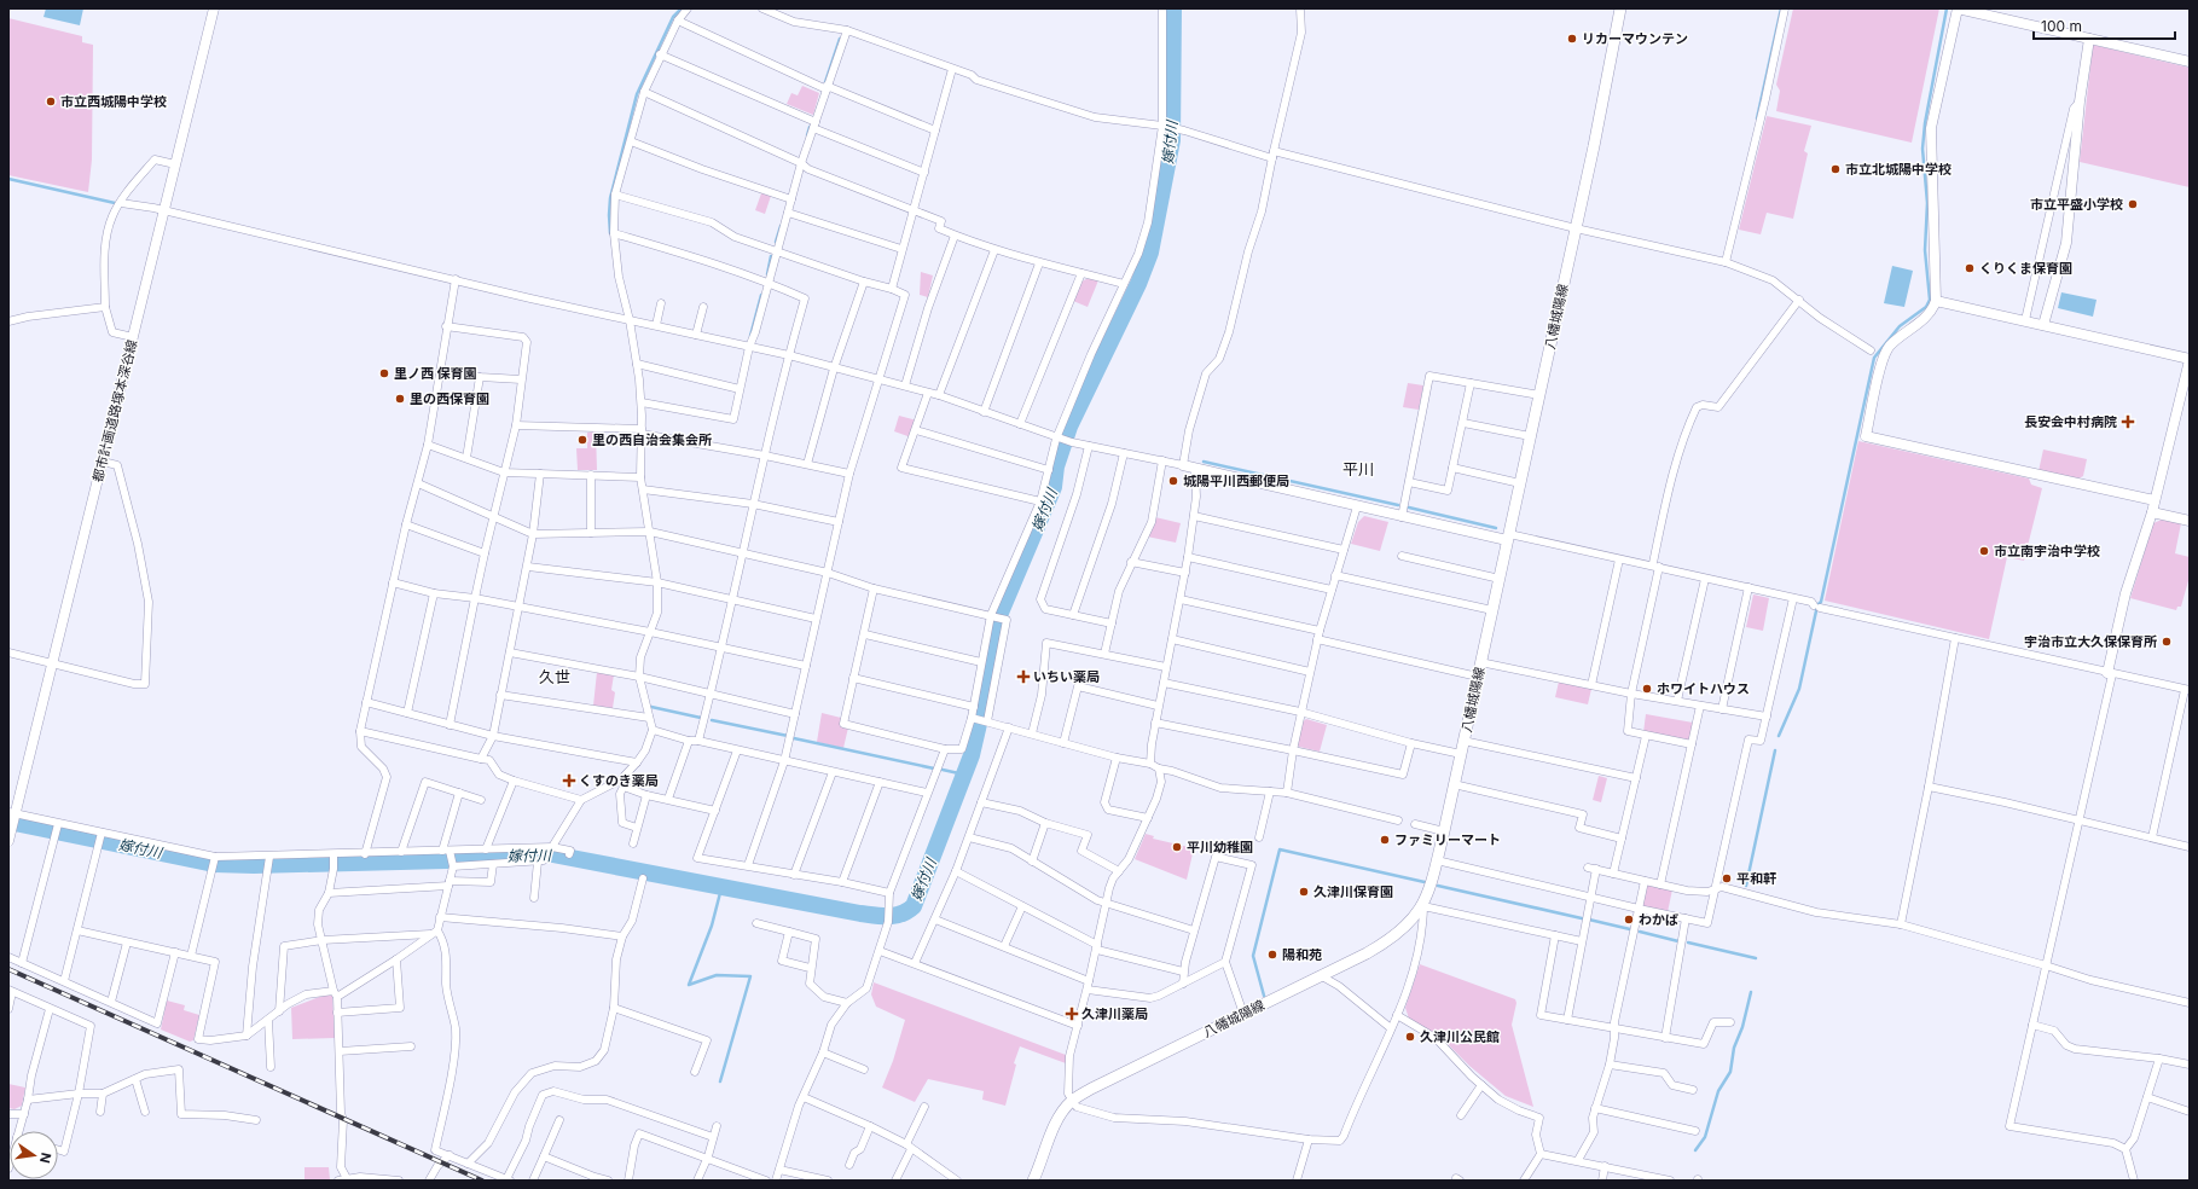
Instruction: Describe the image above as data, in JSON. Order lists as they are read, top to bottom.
{
  "streets": {
    "main road": ["八幡城陽線"],
    "street": ["都市計画道路塚本深谷線"]
  },
  "districts": ["平川", "久世"],
  "water": ["嫁付川"],
  "places": {
    "other": [
      "リカーマウンテン",
      "市立西城陽中学校",
      "市立北城陽中学校",
      "市立平盛小学校",
      "くりくま保育園",
      "里ノ西 保育園",
      "里の西保育園",
      "里の西自治会集会所",
      "城陽平川西郵便局",
      "市立南宇治中学校",
      "宇治市立大久保保育所",
      "ホワイトハウス",
      "ファミリーマート",
      "平川幼稚園",
      "平和軒",
      "久津川保育園",
      "わかば",
      "陽和苑",
      "久津川公民館"
    ],
    "health": [
      "長安会中村病院",
      "いちい薬局",
      "くすのき薬局",
      "久津川薬局"
    ]
  },
  "scale_bar": "100 m",
  "north": "right"
}
